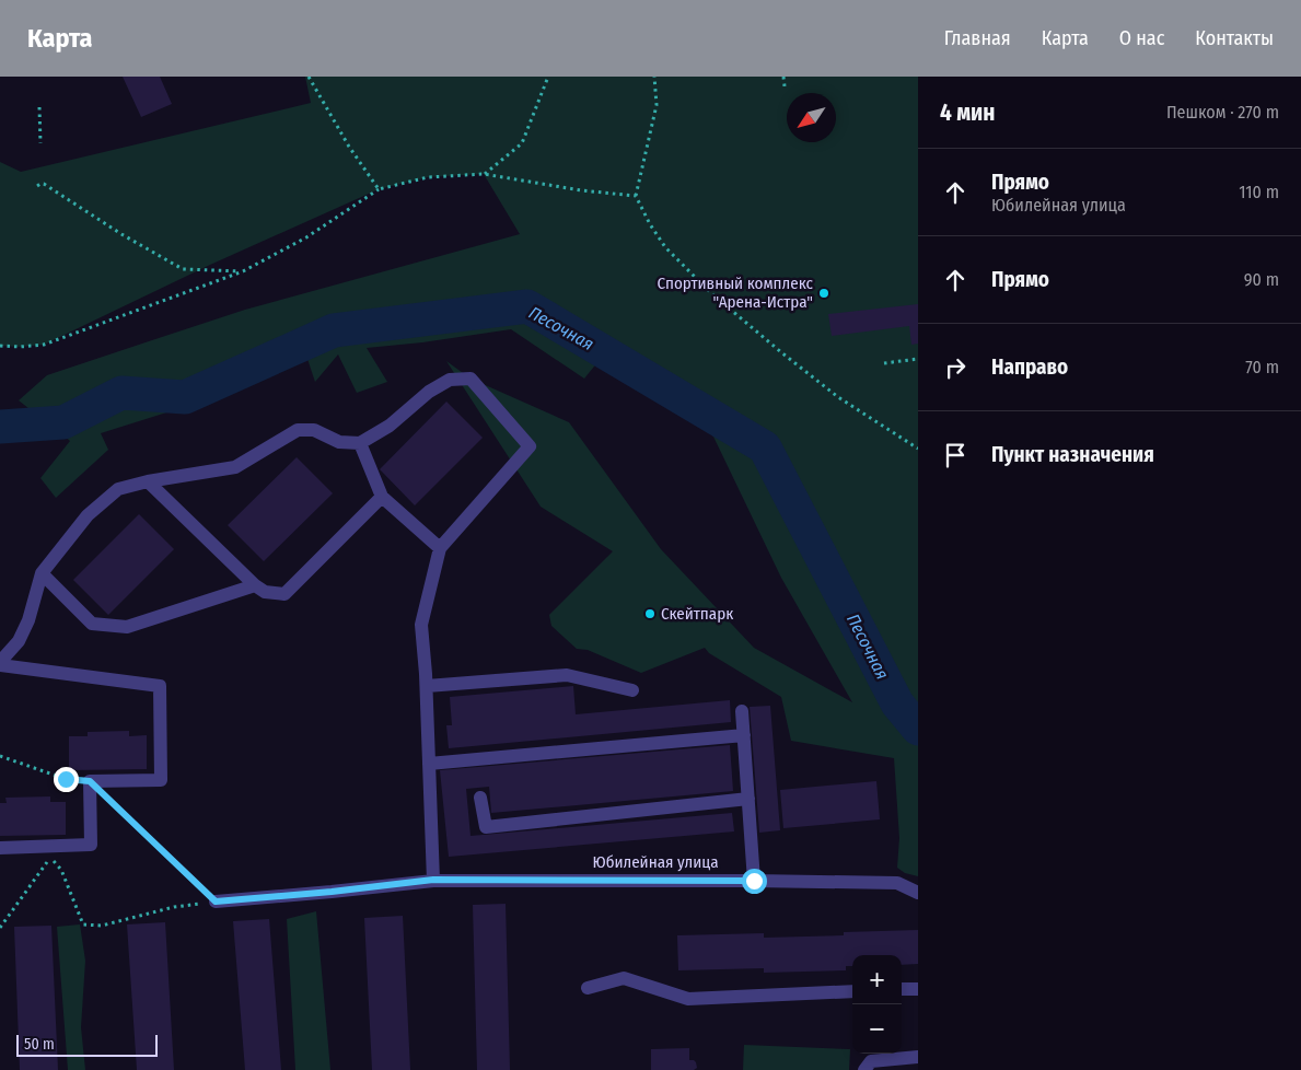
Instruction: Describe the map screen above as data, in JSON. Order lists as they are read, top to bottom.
{
  "streets": {
    "street": ["Юбилейная улица"]
  },
  "water": ["Песочная"],
  "places": ["Спортивный комплекс \"Арена-Истра\"", "Скейтпарк"],
  "scale_bar": "50 m",
  "north": "bottom left",
  "page": {
    "header": "Карта",
    "nav": [
      "Главная",
      "Карта",
      "О нас",
      "Контакты"
    ],
    "heading": ["4 мин", "Пешком · 270 m"],
    "list": [
      ["Прямо", "Юбилейная улица", "110 m"],
      ["Прямо", "90 m"],
      ["Направо", "70 m"],
      "Пункт назначения"
    ],
    "map_buttons": ["+", "−"],
    "scale": "50 m"
  }
}
